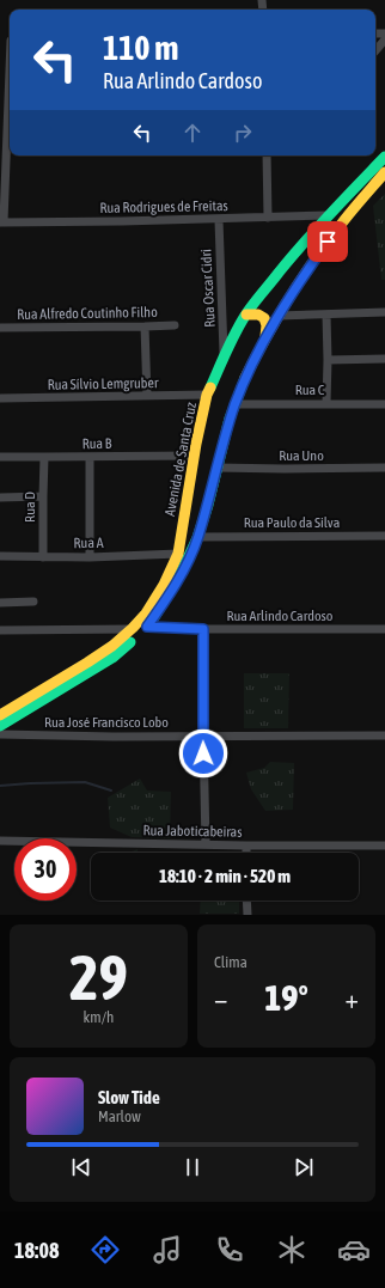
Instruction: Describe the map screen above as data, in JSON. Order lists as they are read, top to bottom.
{
  "streets": {
    "main road": ["Avenida de Santa Cruz"],
    "street": [
      "Rua Rodrigues de Freitas",
      "Rua Oscar Cidri",
      "Rua Alfredo Coutinho Filho",
      "Rua Sílvio Lemgruber",
      "Rua C",
      "Rua B",
      "Rua Uno",
      "Rua D",
      "Rua Paulo da Silva",
      "Rua A",
      "Rua Arlindo Cardoso",
      "Rua José Francisco Lobo",
      "Rua Jaboticabeiras"
    ]
  },
  "crossings": [
    ["Rua Rodrigues de Freitas", "Rua Oscar Cidri"],
    ["Rua Rodrigues de Freitas", "Avenida de Santa Cruz"],
    ["Rua Oscar Cidri", "Avenida de Santa Cruz"],
    ["Rua Sílvio Lemgruber", "Avenida de Santa Cruz"],
    ["Rua B", "Avenida de Santa Cruz"],
    ["Rua B", "Rua D"],
    ["Avenida de Santa Cruz", "Rua A"],
    ["Rua D", "Rua A"]
  ],
  "page": {
    "turn": ["110 m", "Rua Arlindo Cardoso"],
    "limit": "30",
    "trip": "18:10 · 2 min · 520 m",
    "tile": [
      ["29", "km/h"],
      "Clima"
    ],
    "heat": ["−", "19°", "+"],
    "song": ["Slow Tide", "Marlow"],
    "tabs": "18:08"
  }
}
